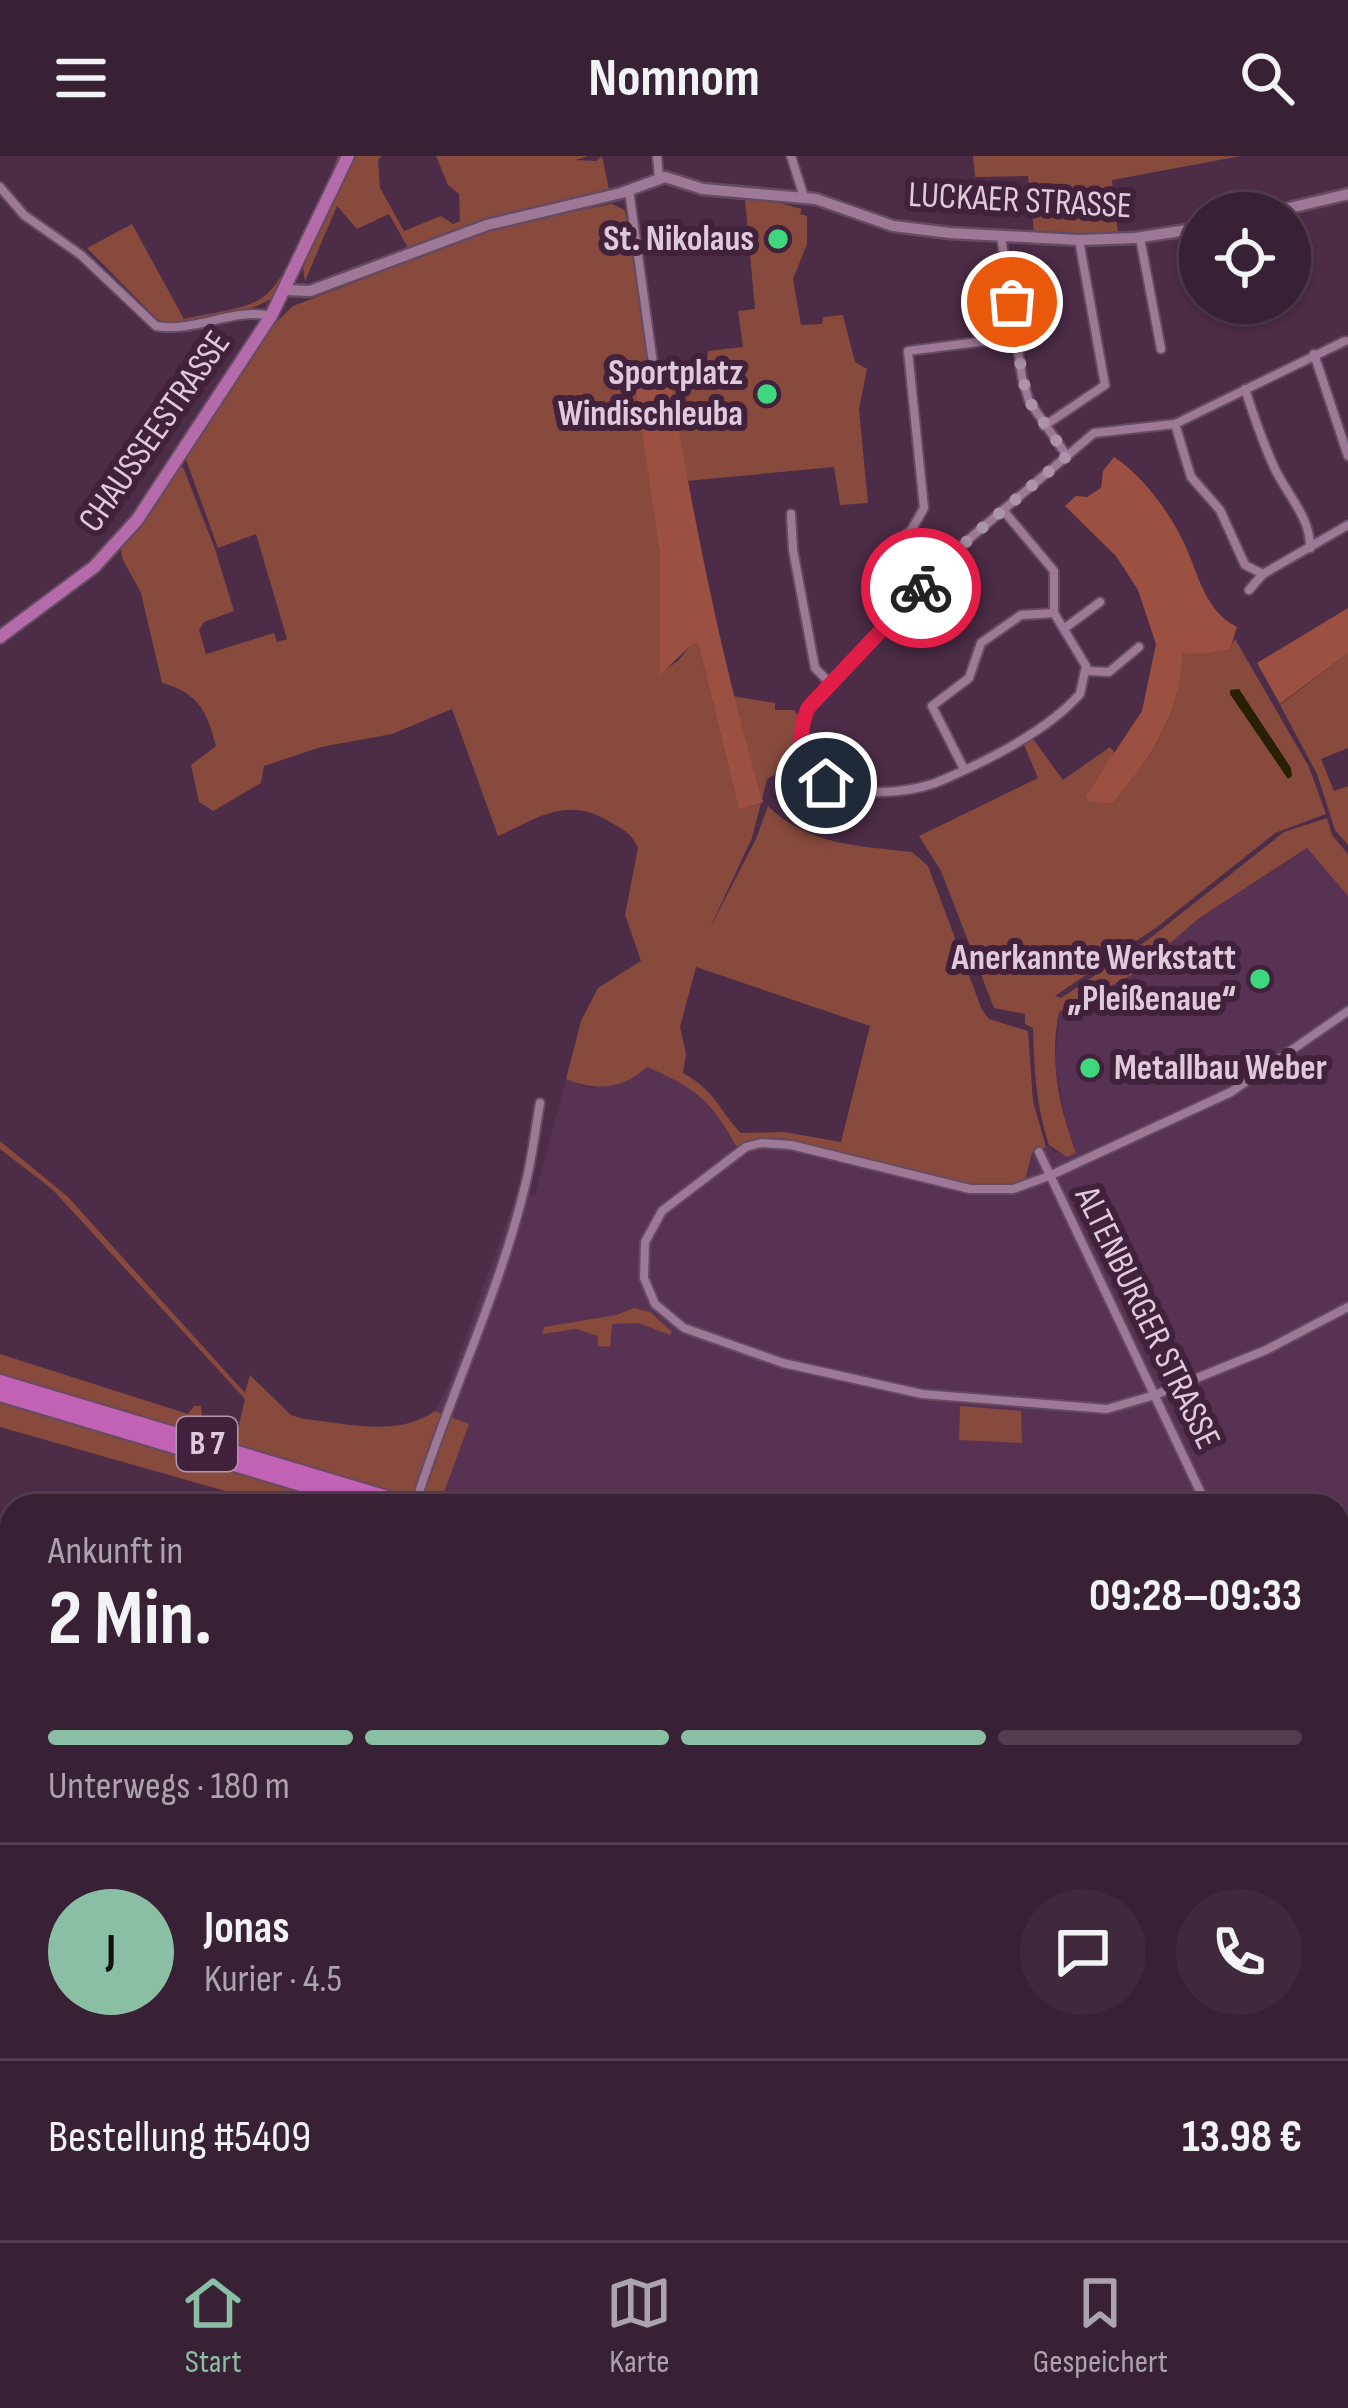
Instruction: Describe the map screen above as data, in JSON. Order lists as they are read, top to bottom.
{
  "streets": {
    "highway": ["B 7"],
    "main road": ["CHAUSSEESTRASSE"],
    "street": ["LUCKAER STRASSE", "ALTENBURGER STRASSE"]
  },
  "places": [
    "St. Nikolaus",
    "Sportplatz Windischleuba",
    "Anerkannte Werkstatt „Pleißenaue“",
    "Metallbau Weber"
  ],
  "page": {
    "header": "Nomnom",
    "heading": ["2 Min.", "Ankunft in", "09:28–09:33"],
    "panel": [
      "Jonas",
      "Kurier · 4.5",
      "Bestellung #5409",
      "13.98 €"
    ],
    "bar": "Unterwegs · 180 m",
    "round": "J",
    "tabs": ["Start", "Karte", "Gespeichert"]
  }
}
